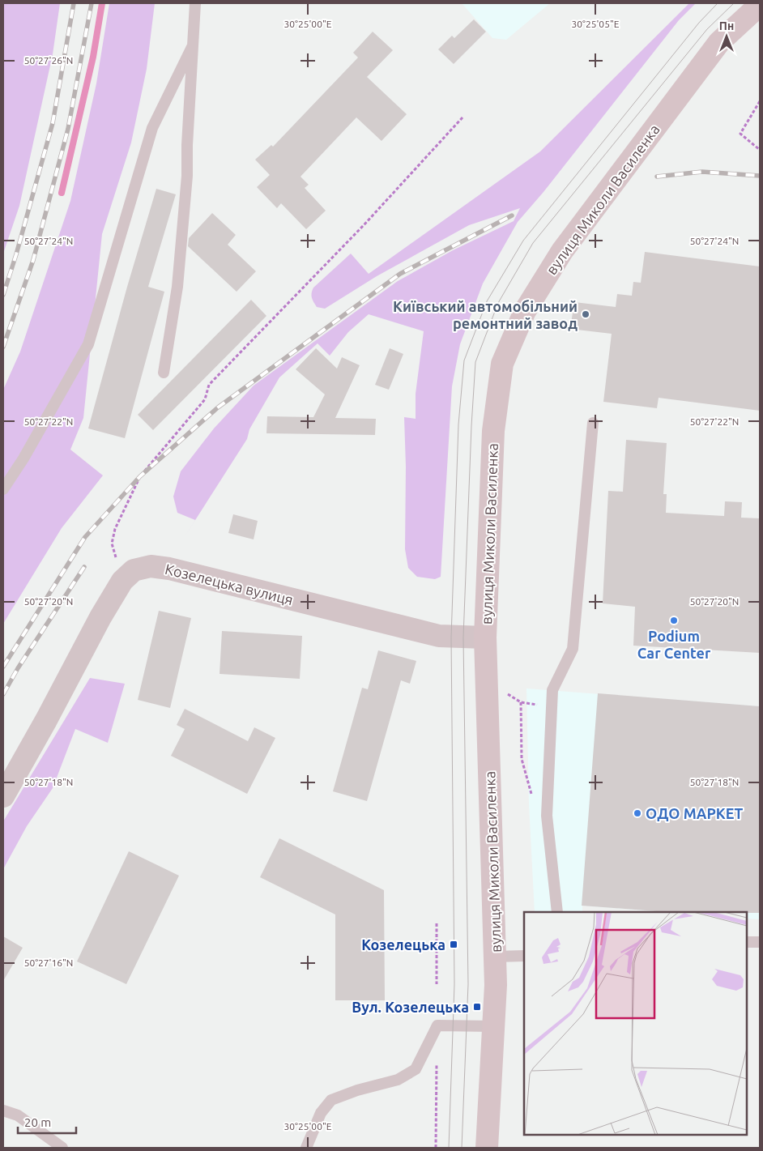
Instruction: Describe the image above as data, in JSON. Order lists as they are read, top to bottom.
{
  "streets": {
    "main road": ["вулиця Миколи Василенка"],
    "street": ["Козелецька вулиця"]
  },
  "crossings": [
    ["вулиця Миколи Василенка", "Козелецька вулиця"]
  ],
  "places": {
    "other": ["Київський автомобільний ремонтний завод", "Podium Car Center", "ОДО МАРКЕТ"],
    "transit": ["Козелецька", "Вул. Козелецька"]
  },
  "scale_bar": "20 m",
  "north": "top",
  "coordinates": [
    "30°25'00\"E",
    "30°25'05\"E",
    "50°27'26\"N",
    "50°27'24\"N",
    "50°27'22\"N",
    "50°27'20\"N",
    "50°27'18\"N",
    "50°27'16\"N"
  ]
}
